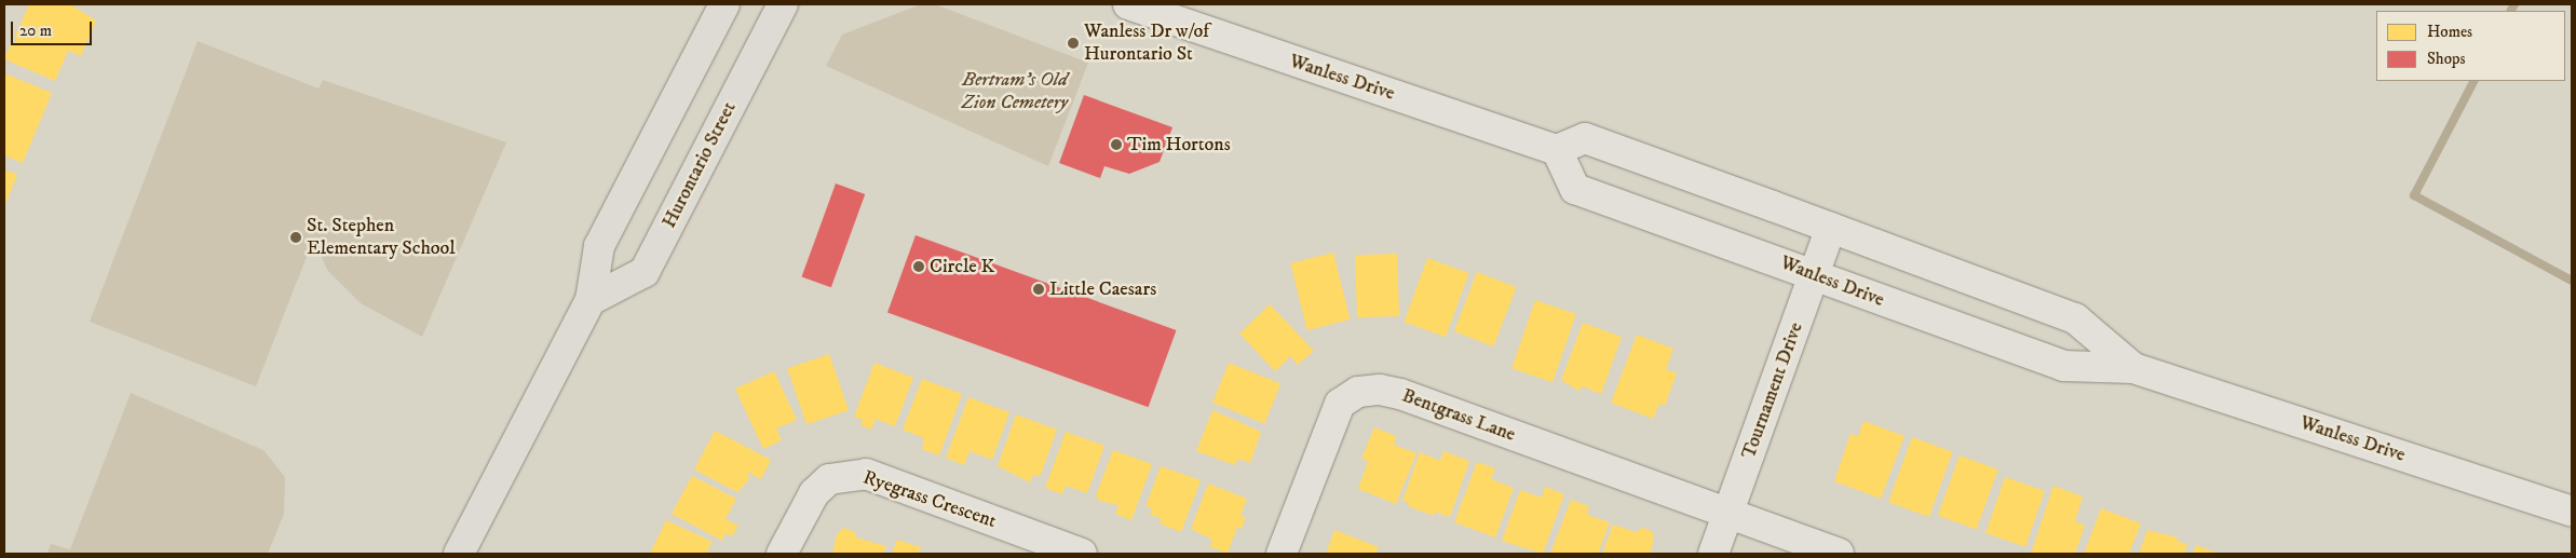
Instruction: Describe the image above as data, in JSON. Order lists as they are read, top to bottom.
{
  "streets": {
    "main road": [
      "Wanless Drive",
      "Hurontario Street",
      "Tournament Drive",
      "Bentgrass Lane",
      "Ryegrass Crescent"
    ]
  },
  "crossings": [
    ["Wanless Drive", "Tournament Drive"],
    ["Tournament Drive", "Bentgrass Lane"]
  ],
  "parks": ["Bertram's Old Zion Cemetery"],
  "places": [
    "Wanless Dr w/of Hurontario St",
    "Tim Hortons",
    "St. Stephen Elementary School",
    "Circle K",
    "Little Caesars"
  ],
  "legend": ["Homes", "Shops"],
  "scale_bar": "20 m"
}
